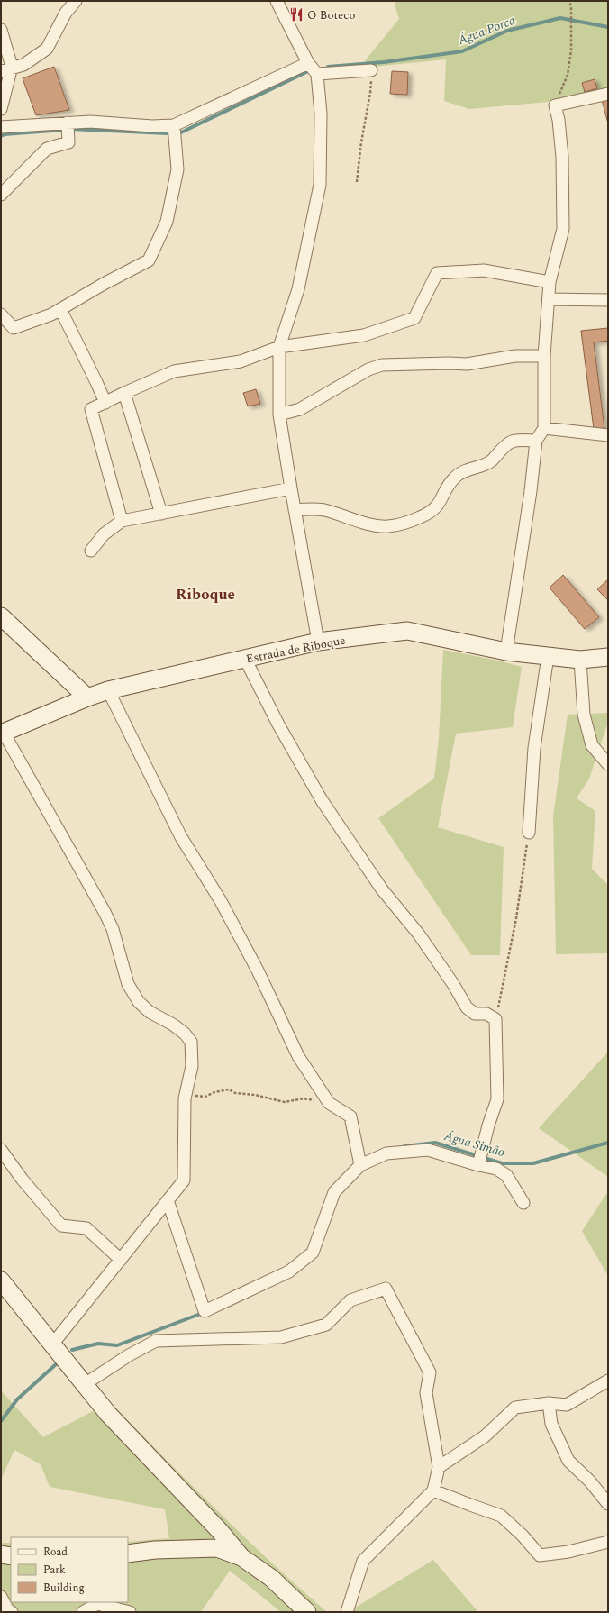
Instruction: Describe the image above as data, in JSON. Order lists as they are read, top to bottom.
{
  "streets": {
    "main road": ["Estrada de Riboque"]
  },
  "districts": ["Riboque"],
  "water": ["Água Porca", "Água Simão"],
  "places": {
    "restaurant": ["O Boteco"]
  },
  "legend": ["Road", "Park", "Building"]
}
